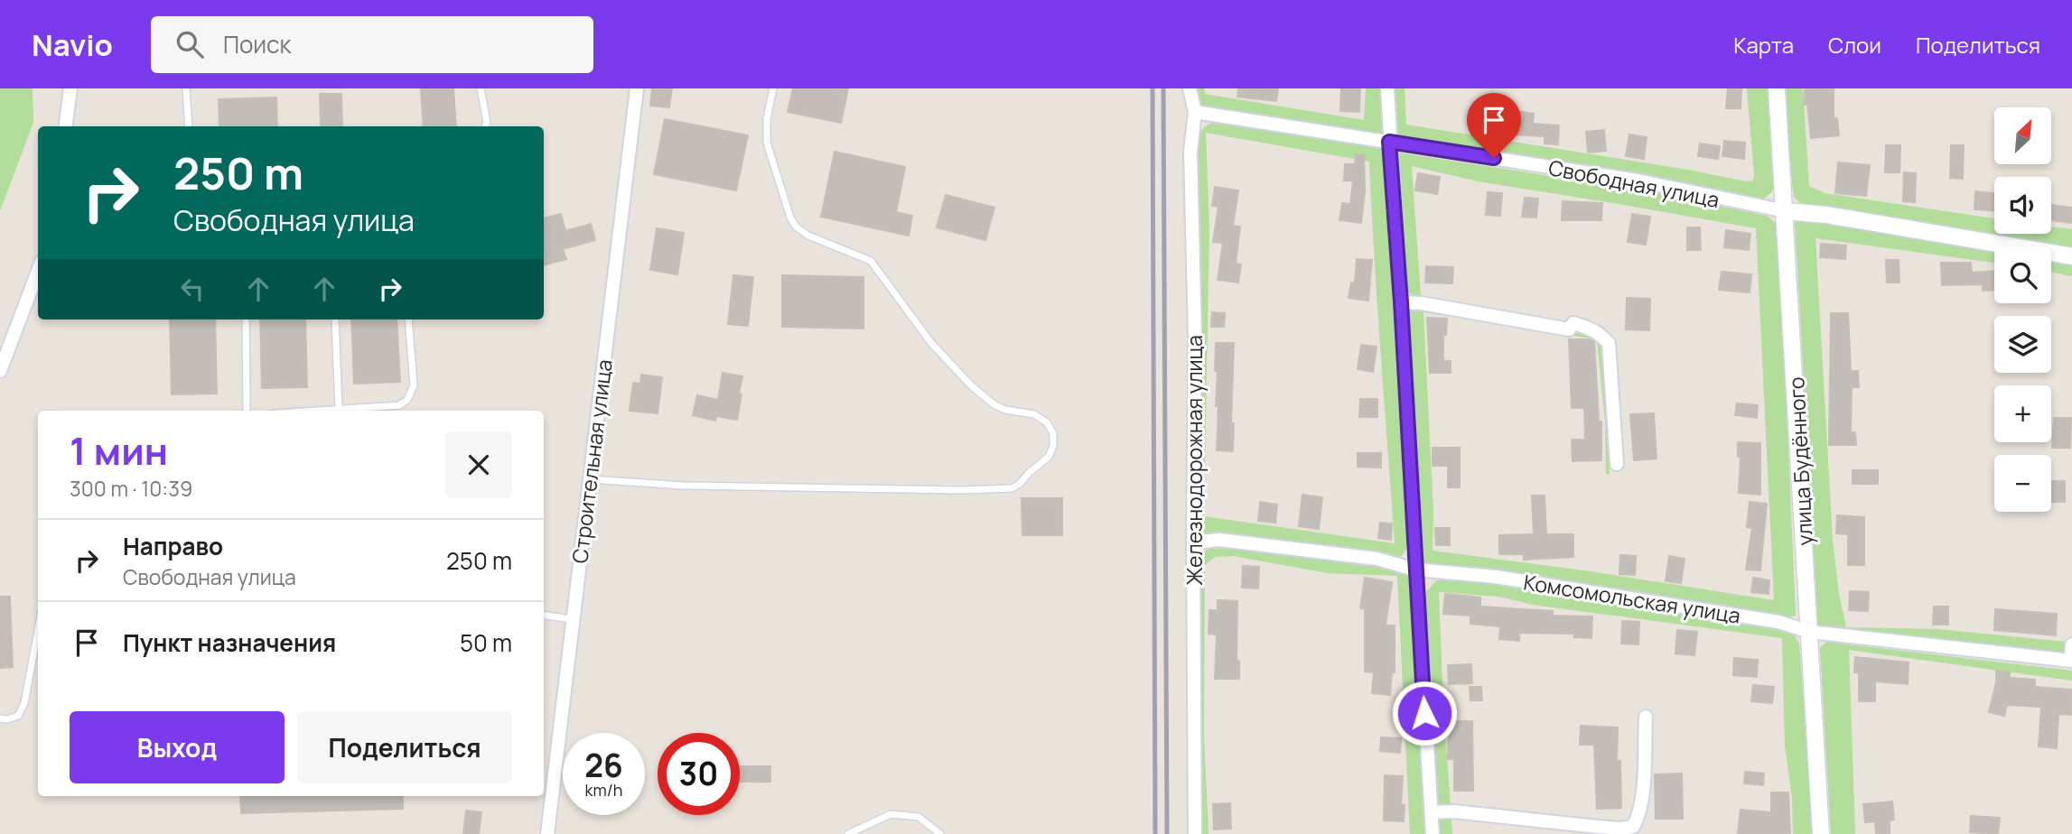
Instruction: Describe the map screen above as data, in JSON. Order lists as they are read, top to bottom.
{
  "streets": {
    "street": [
      "Свободная улица",
      "Железнодорожная улица",
      "Строительная улица",
      "улица Будённого",
      "Комсомольская улица"
    ]
  },
  "crossings": [
    ["Свободная улица", "Железнодорожная улица"],
    ["Свободная улица", "улица Будённого"],
    ["Железнодорожная улица", "Комсомольская улица"],
    ["улица Будённого", "Комсомольская улица"]
  ],
  "north": "top right",
  "page": {
    "header": "Navio",
    "search": "Поиск",
    "nav": ["Карта", "Слои", "Поделиться"],
    "map_buttons": ["+", "−"],
    "turn": ["250 m", "Свободная улица"],
    "heading": ["1 мин", "300 m · 10:39"],
    "list": [
      {
        "name": "Направо",
        "note": "Свободная улица",
        "value": "250 m"
      },
      {
        "name": "Пункт назначения",
        "value": "50 m"
      }
    ],
    "buttons": ["Выход", "Поделиться"],
    "speed": "26 km/h",
    "limit": "30"
  }
}
